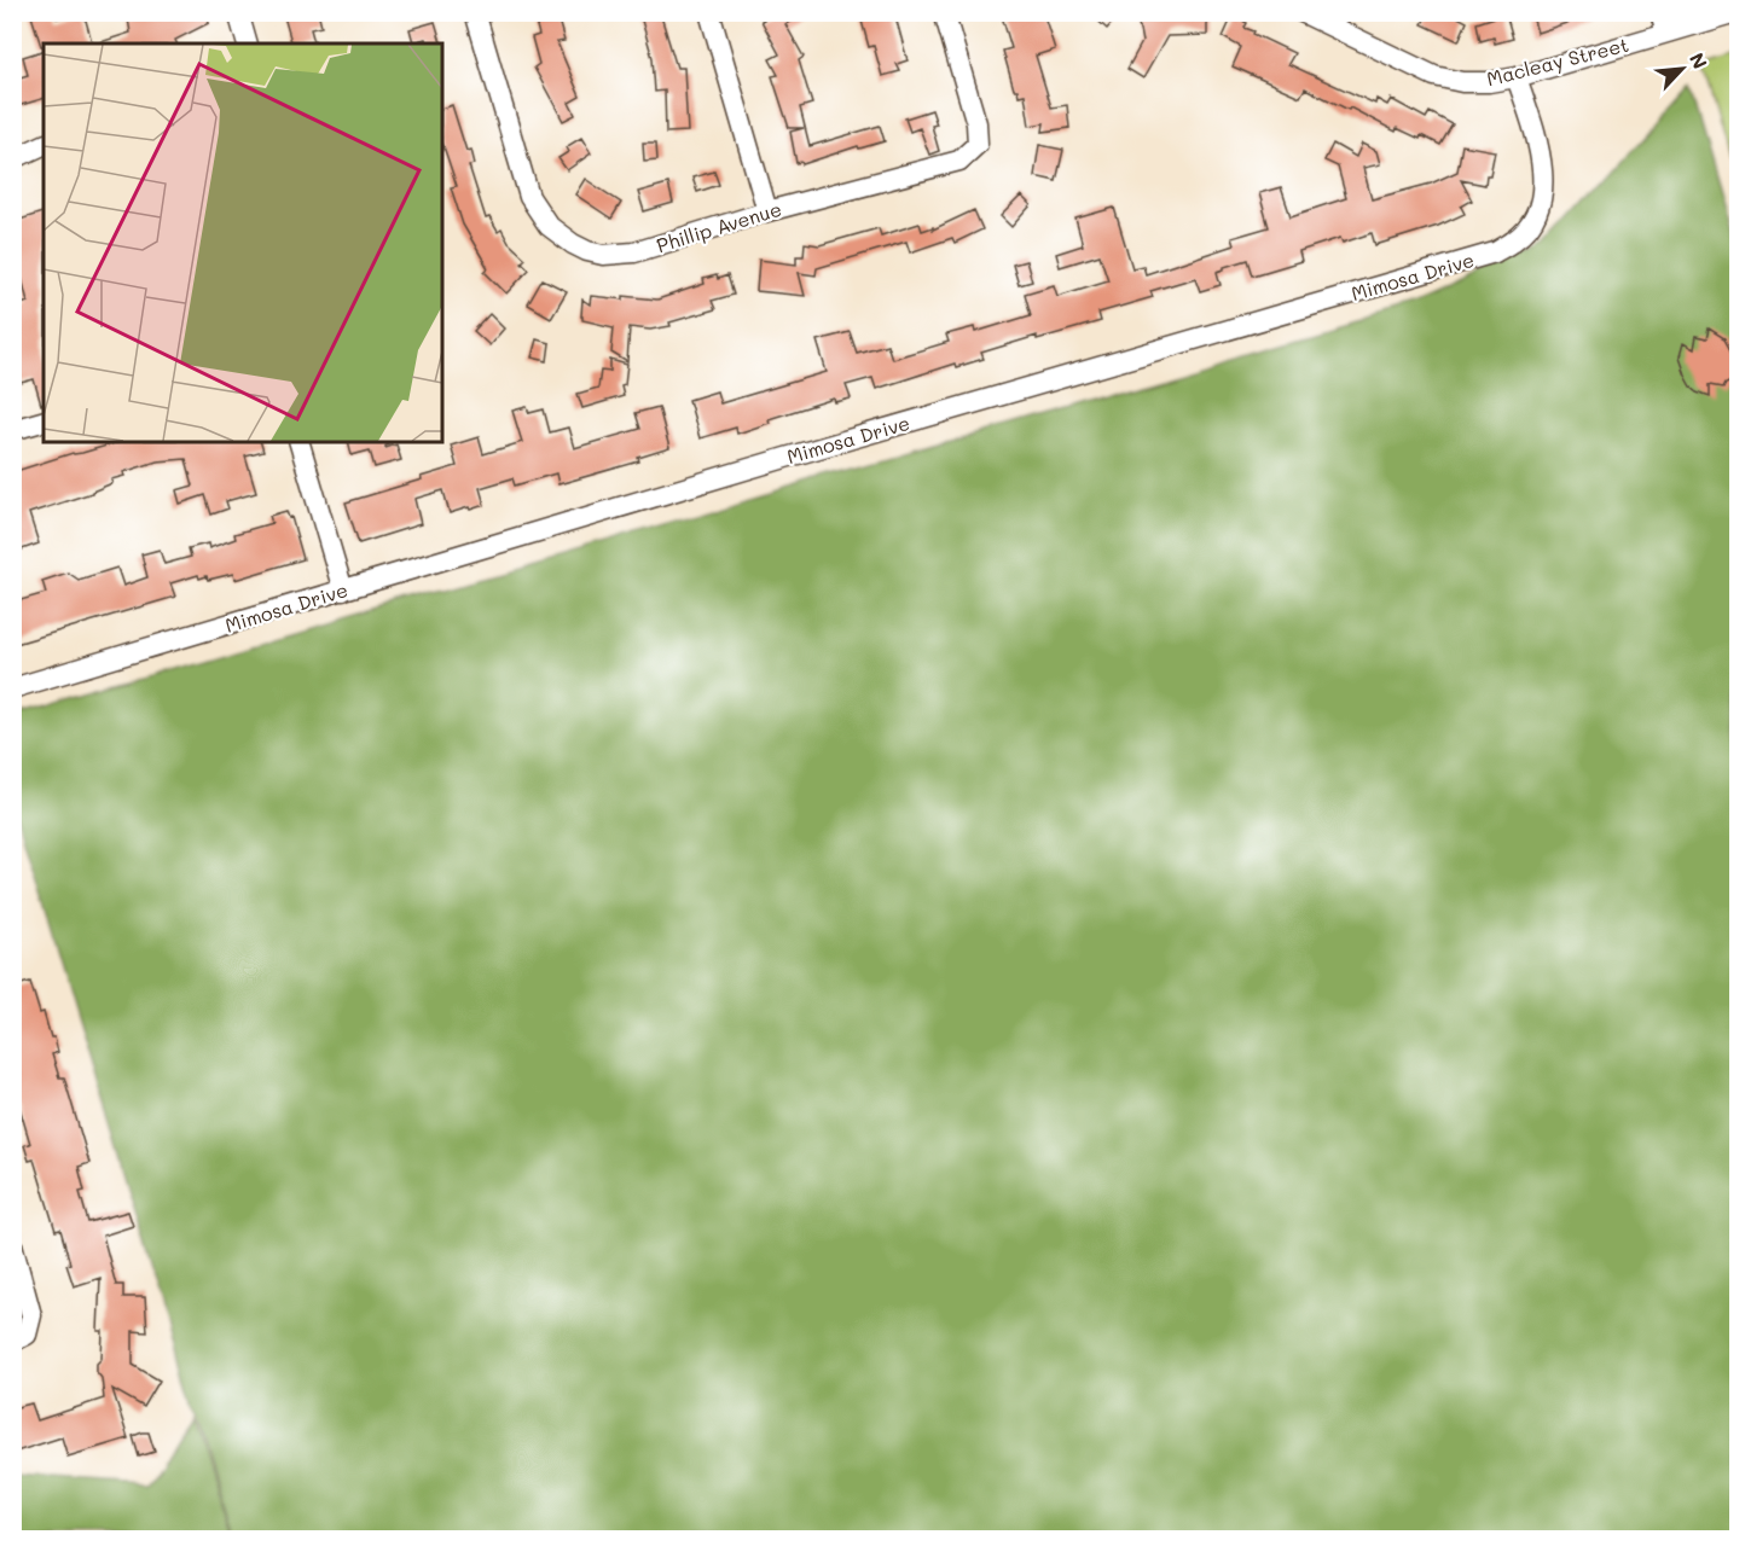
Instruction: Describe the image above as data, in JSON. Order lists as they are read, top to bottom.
{
  "streets": {
    "street": ["Macleay Street", "Phillip Avenue", "Mimosa Drive"]
  },
  "crossings": [
    ["Macleay Street", "Mimosa Drive"]
  ],
  "north": "top right"
}
